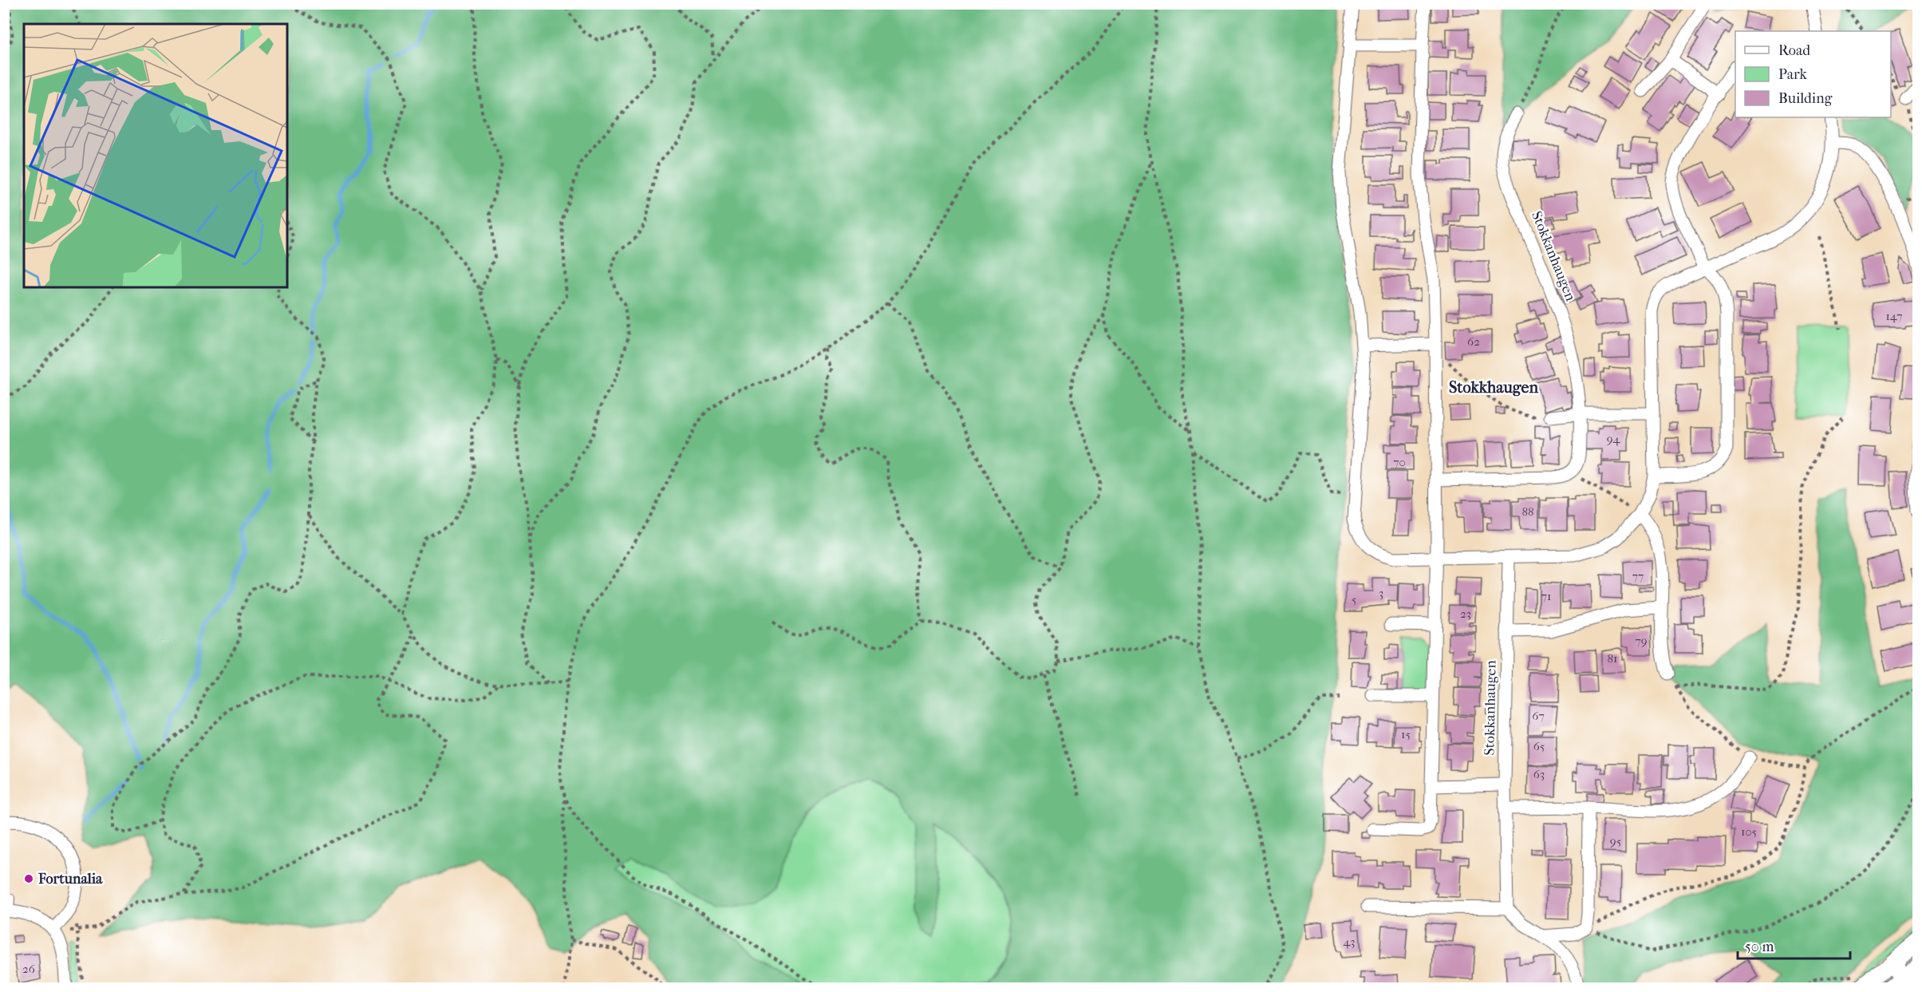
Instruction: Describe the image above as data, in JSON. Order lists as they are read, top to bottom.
{
  "streets": {
    "street": ["Stokkanhaugen"]
  },
  "districts": ["Stokkhaugen"],
  "places": ["Fortunalia"],
  "house_numbers": [
    "147",
    "62",
    "94",
    "70",
    "88",
    "77",
    "3",
    "71",
    "5",
    "23",
    "79",
    "81",
    "67",
    "15",
    "65",
    "63",
    "105",
    "95",
    "43",
    "26"
  ],
  "legend": ["Road", "Park", "Building"],
  "scale_bar": "50 m"
}
